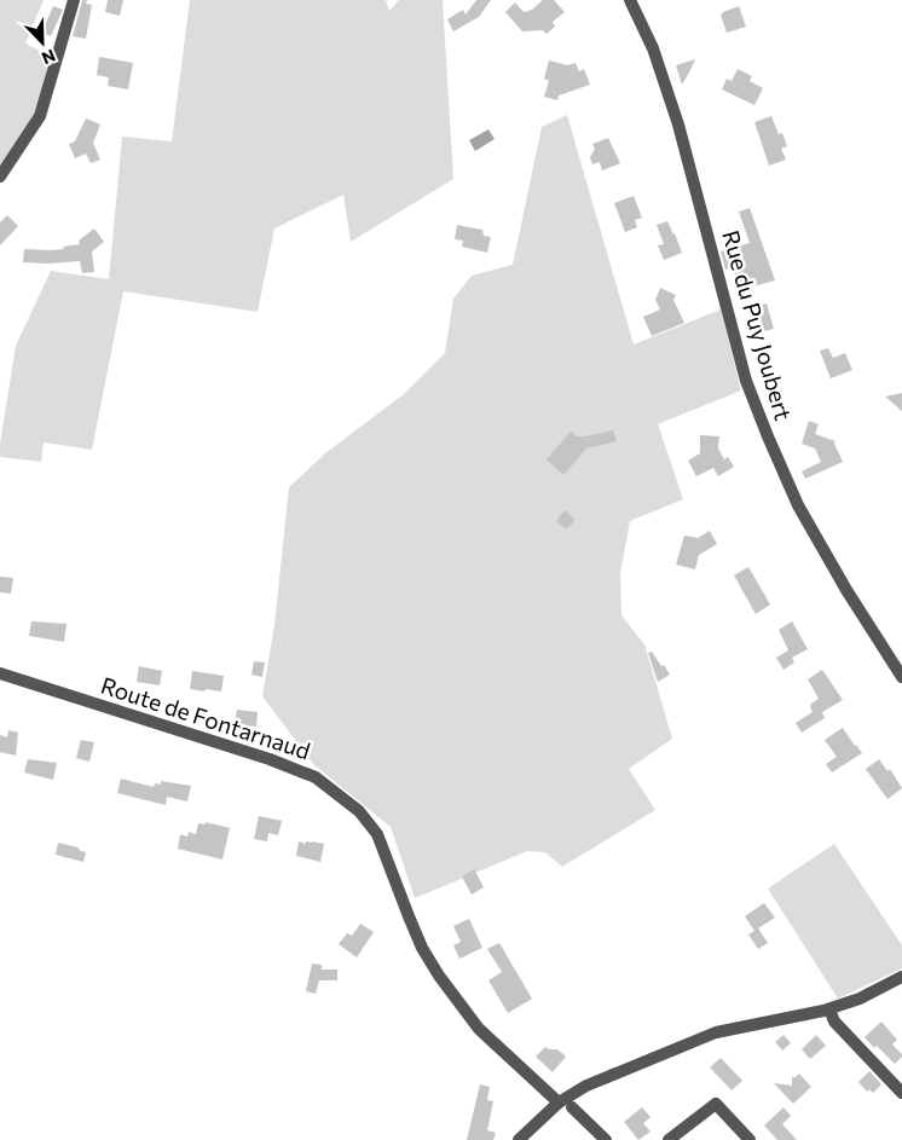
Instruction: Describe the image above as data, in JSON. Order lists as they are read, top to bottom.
{
  "streets": {
    "street": ["Rue du Puy Joubert", "Route de Fontarnaud"]
  },
  "north": "bottom right"
}
